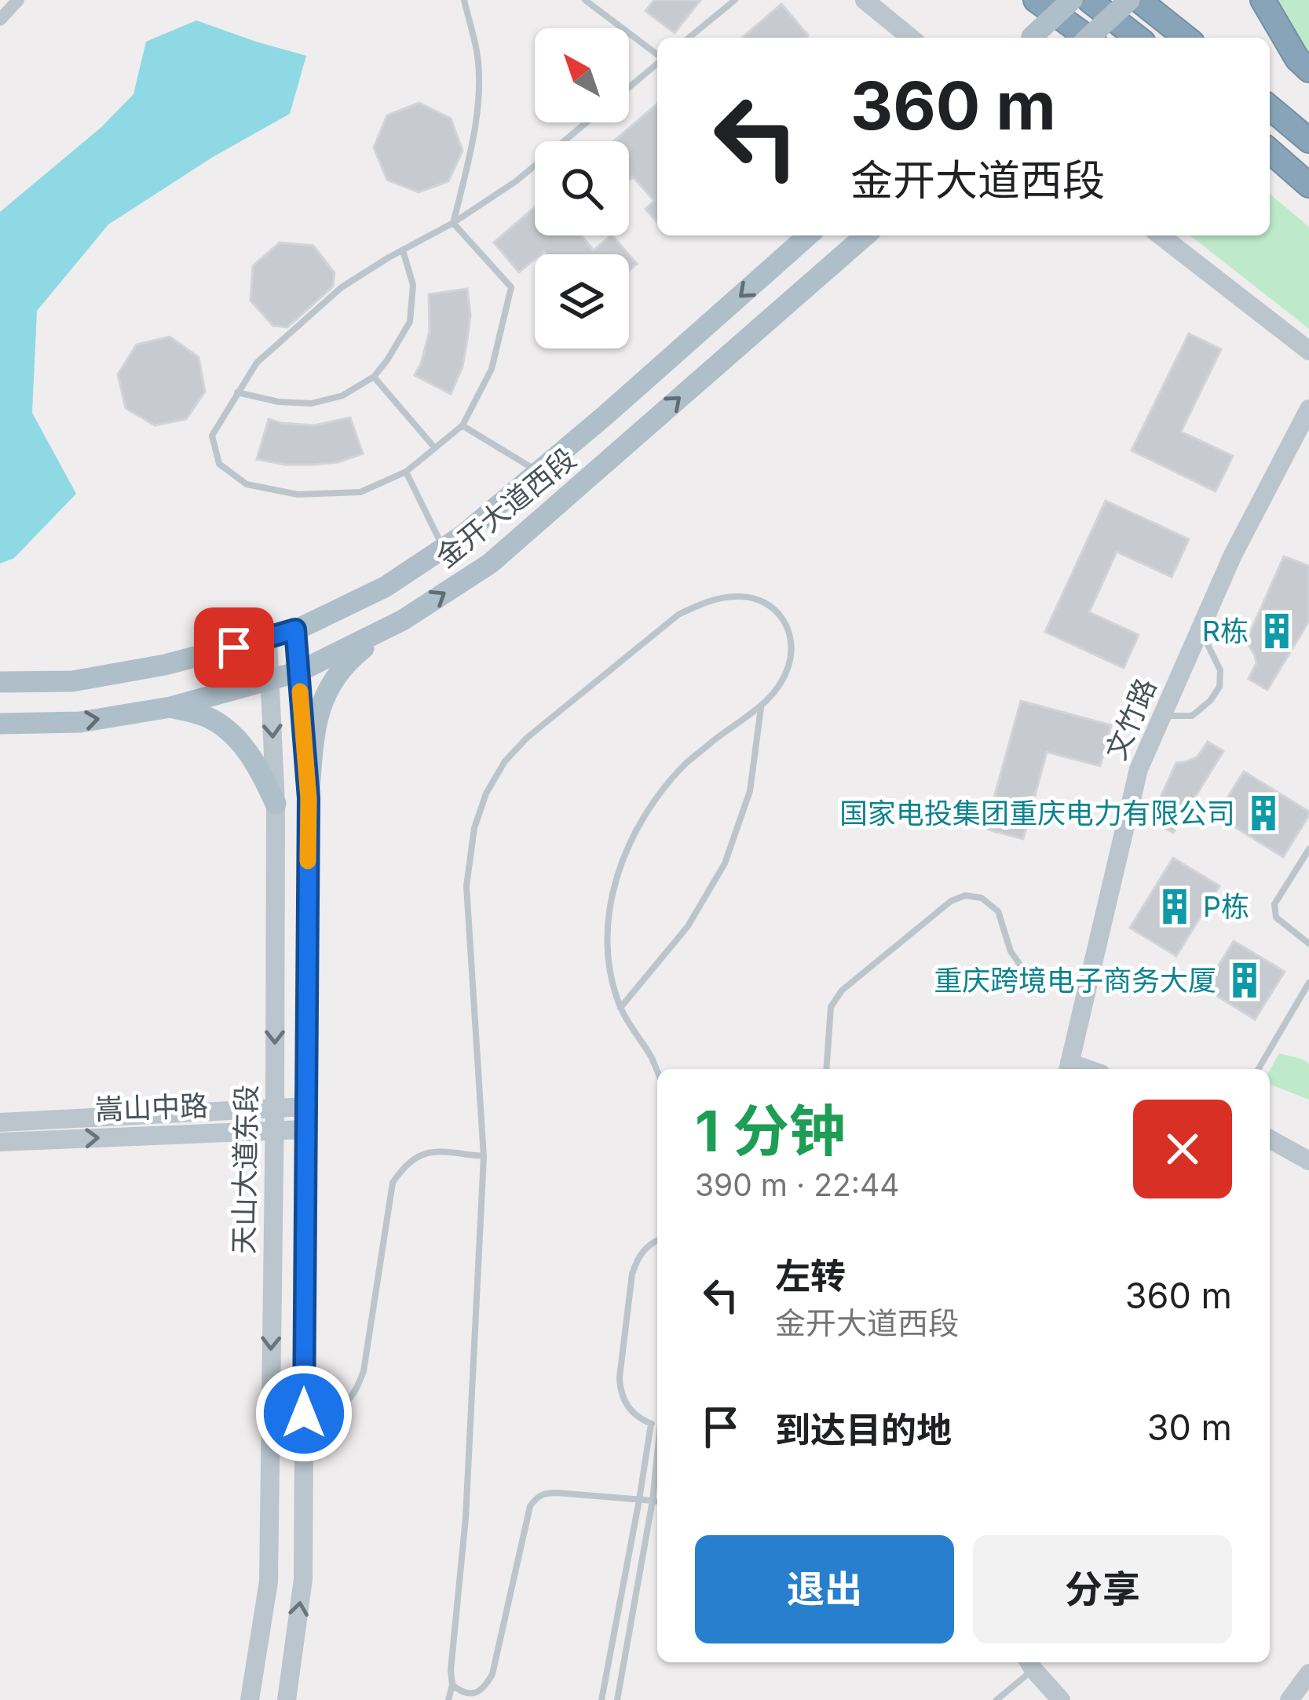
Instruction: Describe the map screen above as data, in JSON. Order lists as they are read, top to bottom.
{
  "streets": {
    "main road": [
      "金开大道西段",
      "文竹路",
      "嵩山中路",
      "天山大道东段"
    ]
  },
  "crossings": [
    ["金开大道西段", "天山大道东段"],
    ["嵩山中路", "天山大道东段"]
  ],
  "places": {
    "building": [
      "R栋",
      "国家电投集团重庆电力有限公司",
      "P栋",
      "重庆跨境电子商务大厦"
    ]
  },
  "north": "top left",
  "page": {
    "turn": ["360 m", "金开大道西段"],
    "heading": ["1 分钟", "390 m · 22:44"],
    "list": [
      {
        "name": "左转",
        "note": "金开大道西段",
        "value": "360 m"
      },
      {
        "name": "到达目的地",
        "value": "30 m"
      }
    ],
    "buttons": ["退出", "分享"]
  }
}
